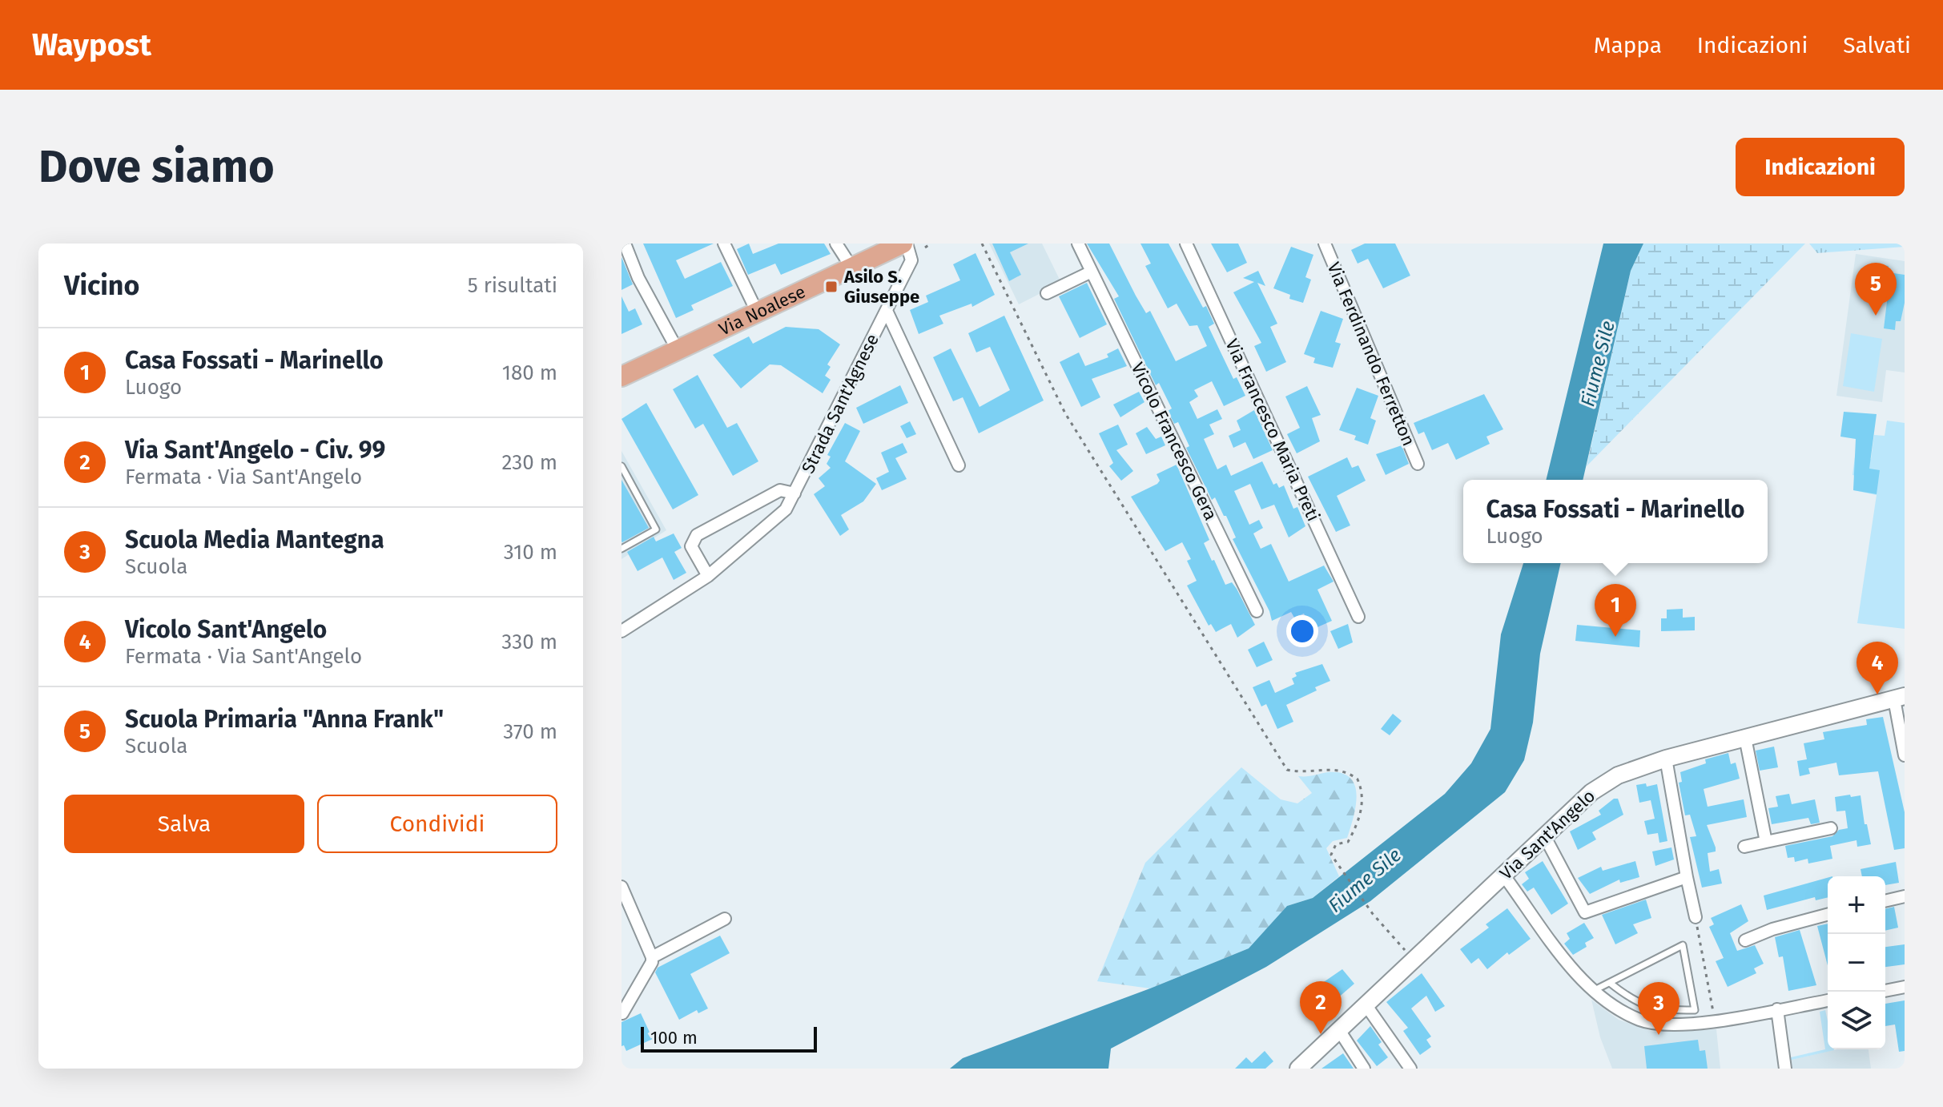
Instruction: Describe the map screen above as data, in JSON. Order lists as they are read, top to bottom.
{
  "streets": {
    "main road": ["Via Noalese"],
    "street": [
      "Via Ferdinando Ferretton",
      "Strada Sant'Agnese",
      "Via Francesco Maria Preti",
      "Vicolo Francesco Gera",
      "Via Sant'Angelo"
    ]
  },
  "crossings": [
    ["Via Noalese", "Strada Sant'Agnese"]
  ],
  "water": ["Fiume Sile"],
  "places": {
    "transit": ["Asilo S. Giuseppe"]
  },
  "scale_bar": "100 m",
  "page": {
    "header": "Waypost",
    "nav": ["Mappa", "Indicazioni", "Salvati"],
    "buttons": [
      "Indicazioni",
      ["Salva", "Condividi"]
    ],
    "title": "Dove siamo",
    "heading": ["Vicino", "5 risultati"],
    "pins": [
      "5",
      "1",
      "4",
      "2",
      "3"
    ],
    "list": [
      {
        "mark": "1",
        "name": "Casa Fossati - Marinello",
        "note": "Luogo",
        "value": "180 m"
      },
      {
        "mark": "2",
        "name": "Via Sant'Angelo - Civ. 99",
        "note": "Fermata · Via Sant'Angelo",
        "value": "230 m"
      },
      {
        "mark": "3",
        "name": "Scuola Media Mantegna",
        "note": "Scuola",
        "value": "310 m"
      },
      {
        "mark": "4",
        "name": "Vicolo Sant'Angelo",
        "note": "Fermata · Via Sant'Angelo",
        "value": "330 m"
      },
      {
        "mark": "5",
        "name": "Scuola Primaria \"Anna Frank\"",
        "note": "Scuola",
        "value": "370 m"
      }
    ],
    "popup": ["Casa Fossati - Marinello", "Luogo"],
    "map_buttons": ["+", "−"],
    "scale": "100 m"
  }
}
